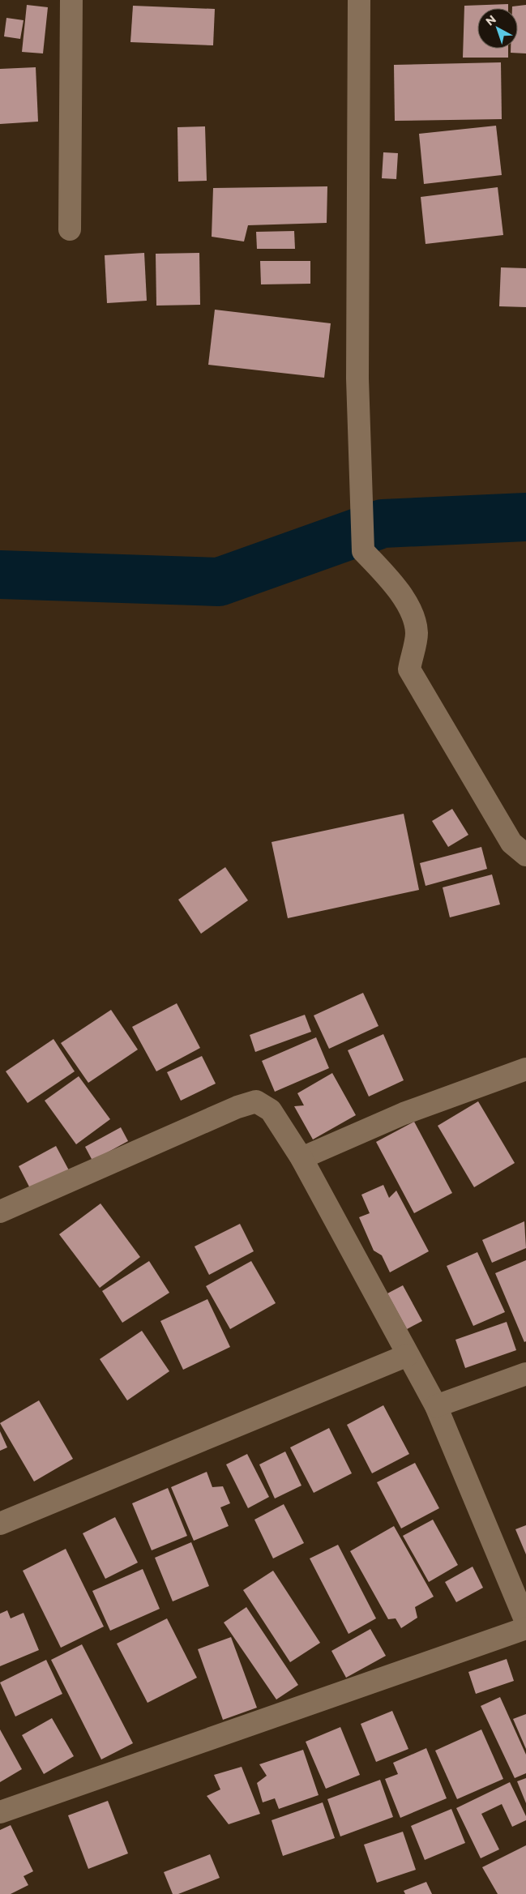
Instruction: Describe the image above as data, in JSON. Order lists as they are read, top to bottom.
{
  "north": "top left"
}
